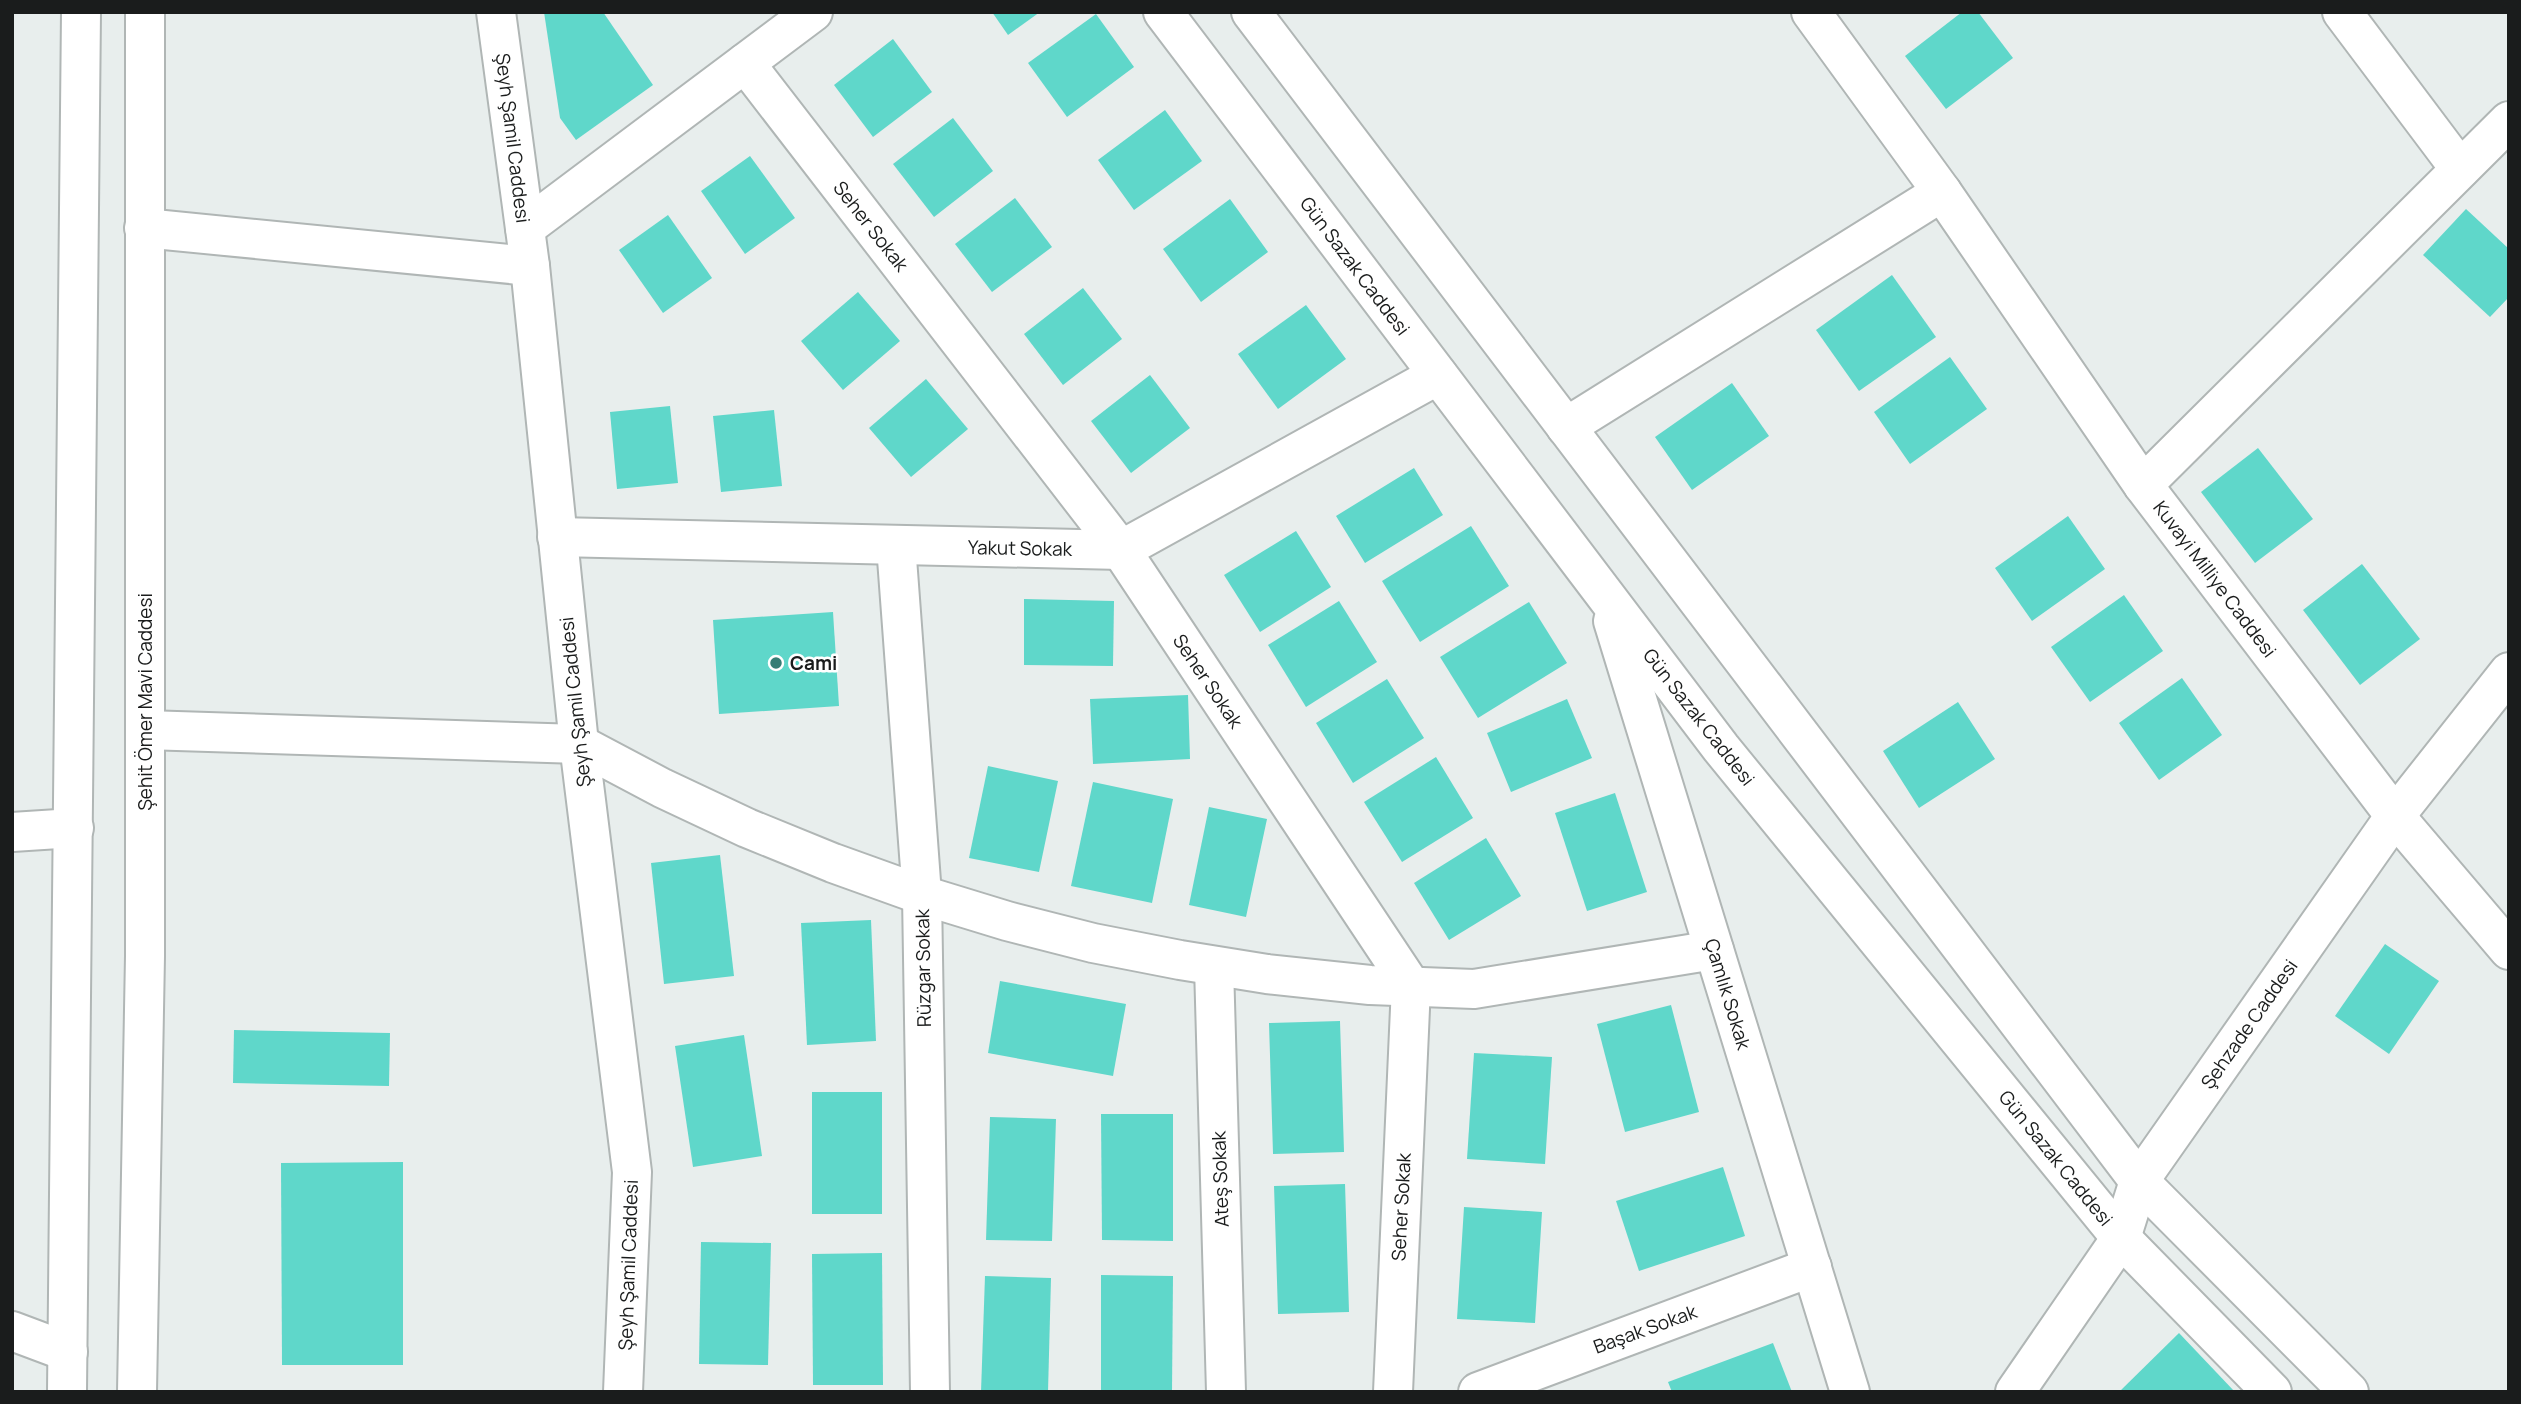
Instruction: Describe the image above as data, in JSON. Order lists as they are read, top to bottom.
{
  "streets": {
    "street": [
      "Şeyh Şamil Caddesi",
      "Seher Sokak",
      "Gün Sazak Caddesi",
      "Yakut Sokak",
      "Kuvayi Milliye Caddesi",
      "Şehit Ömer Mavi Caddesi",
      "Rüzgar Sokak",
      "Çamlık Sokak",
      "Şehzade Caddesi",
      "Ateş Sokak",
      "Başak Sokak"
    ]
  },
  "crossings": [
    ["Şeyh Şamil Caddesi", "Yakut Sokak"],
    ["Seher Sokak", "Yakut Sokak"],
    ["Gün Sazak Caddesi", "Çamlık Sokak"],
    ["Gün Sazak Caddesi", "Şehzade Caddesi"],
    ["Yakut Sokak", "Rüzgar Sokak"],
    ["Kuvayi Milliye Caddesi", "Şehzade Caddesi"],
    ["Çamlık Sokak", "Başak Sokak"]
  ],
  "places": ["Cami"]
}
